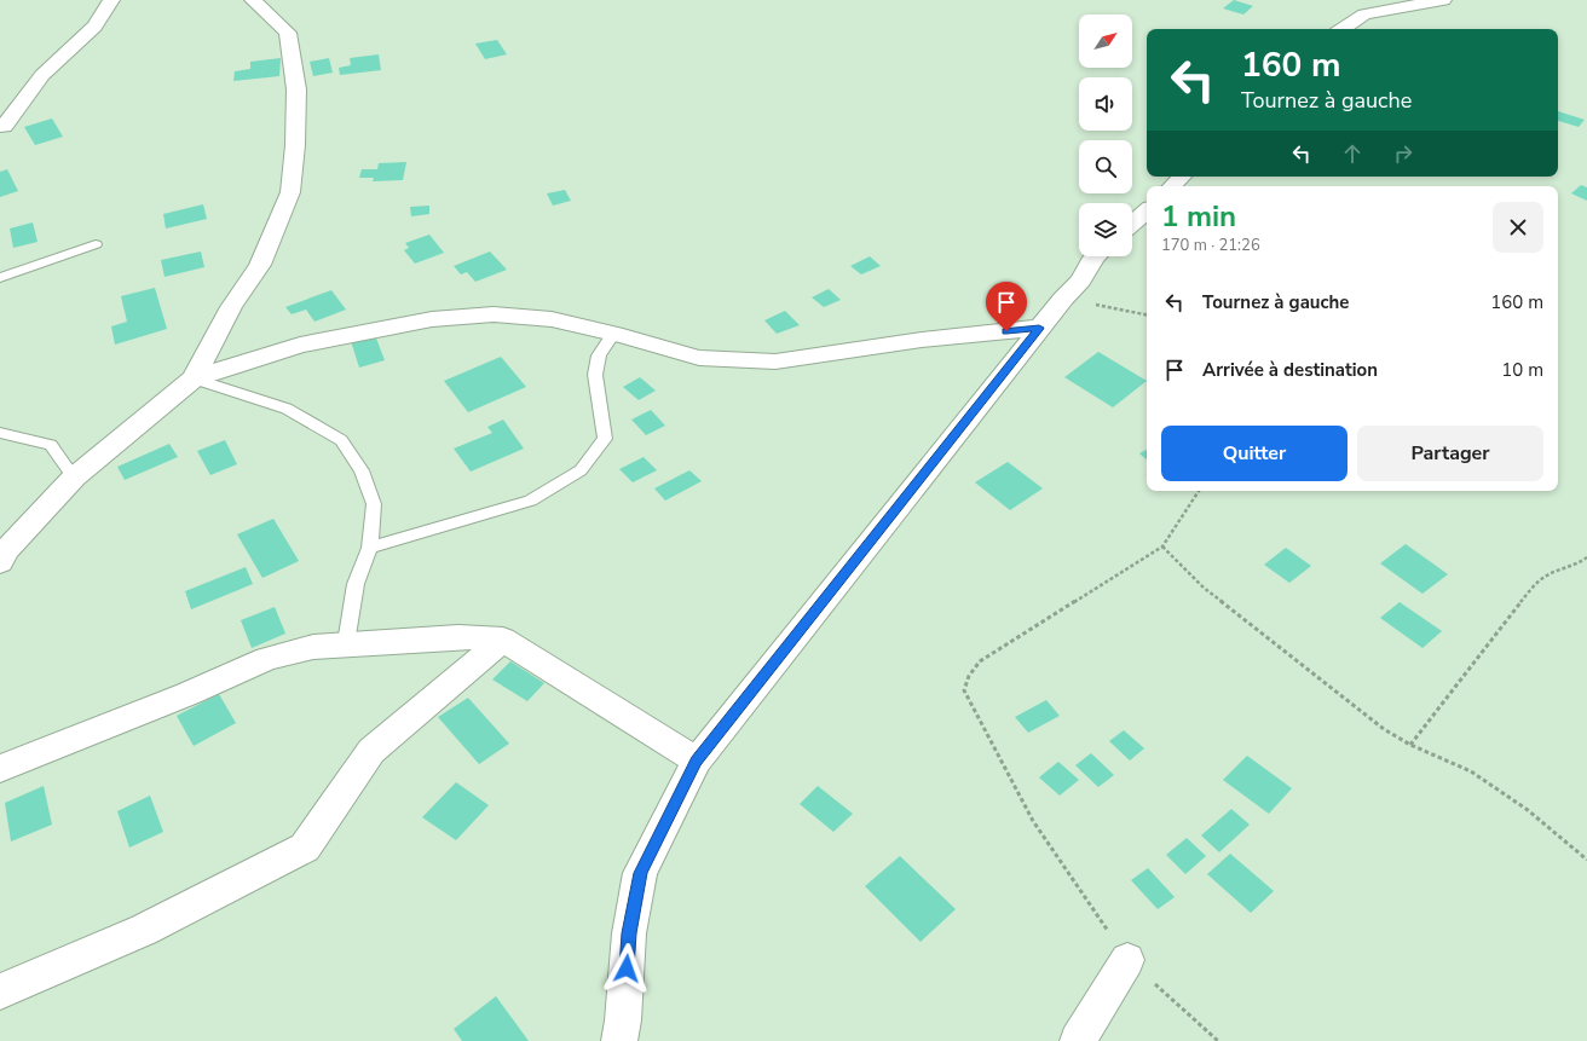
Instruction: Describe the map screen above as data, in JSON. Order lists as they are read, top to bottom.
{
  "north": "top right",
  "page": {
    "turn": ["160 m", "Tournez à gauche"],
    "heading": ["1 min", "170 m · 21:26"],
    "list": [
      {
        "name": "Tournez à gauche",
        "value": "160 m"
      },
      {
        "name": "Arrivée à destination",
        "value": "10 m"
      }
    ],
    "buttons": ["Quitter", "Partager"]
  }
}
